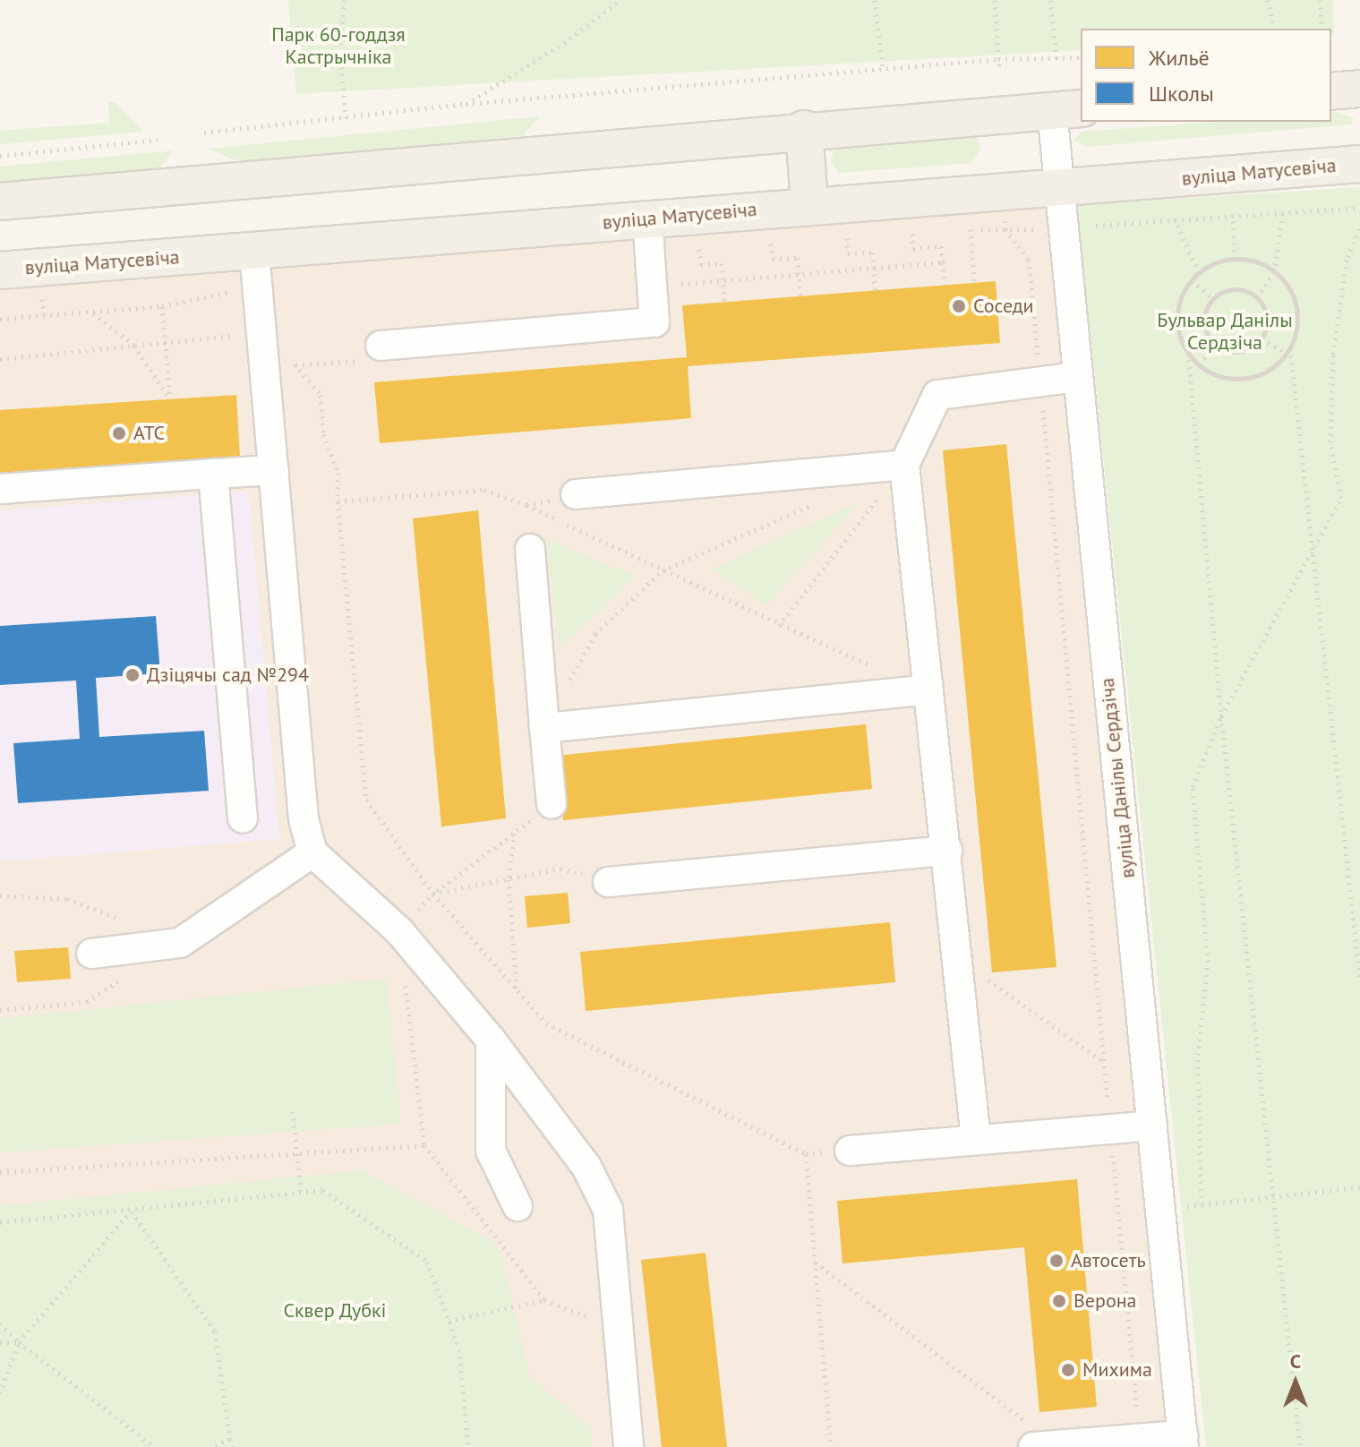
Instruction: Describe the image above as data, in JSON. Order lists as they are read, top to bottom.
{
  "streets": {
    "main road": ["вуліца Матусевіча"],
    "street": ["вуліца Данілы Сердзіча"]
  },
  "crossings": [
    ["вуліца Матусевіча", "вуліца Данілы Сердзіча"]
  ],
  "parks": ["Парк 60-годдзя Кастрычніка", "Бульвар Данілы Сердзіча", "Сквер Дубкі"],
  "places": [
    "Соседи",
    "АТС",
    "Дзіцячы сад №294",
    "Автосеть",
    "Верона",
    "Михима"
  ],
  "legend": ["Жильё", "Школы"],
  "north": "top"
}
